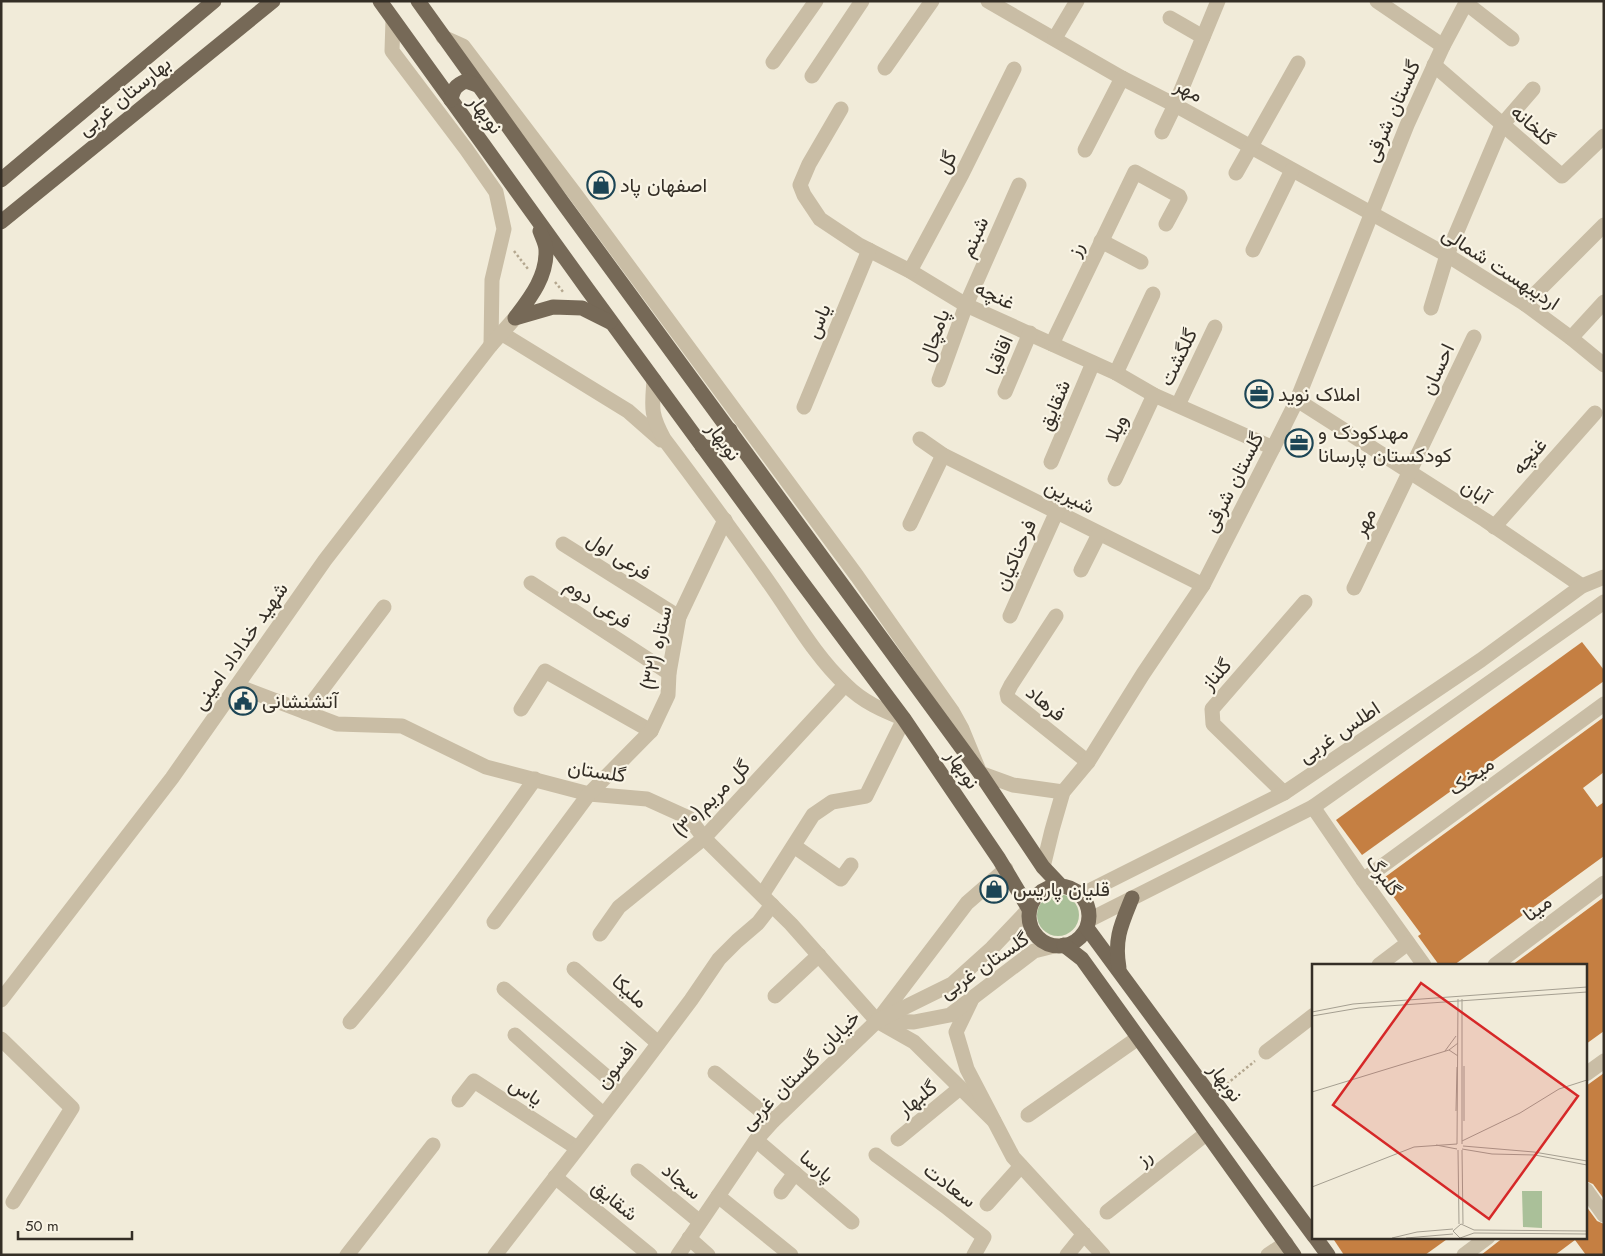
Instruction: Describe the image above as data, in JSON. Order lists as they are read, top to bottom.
{
  "streets": {
    "main road": ["بهارستان غربی", "نوبهار"],
    "street": [
      "مهر",
      "گلستان شرقی",
      "گلخانه",
      "گل",
      "شبنم",
      "رز",
      "اردیبهست شمالی",
      "غنچه",
      "یاس",
      "پامچال",
      "اقاقیا",
      "گلگشت",
      "احسان",
      "شقایق",
      "ویلا",
      "آبان",
      "شیرین",
      "فرحناکیان",
      "فرعی اول",
      "فرعی دوم",
      "شهید خداداد امینی",
      "ستاره (۳۲)",
      "گلناز",
      "فرهاد",
      "اطلس غربی",
      "گلستان",
      "میخک",
      "گل مریم(۳۰)",
      "گلبرگ",
      "مینا",
      "گلستان غربی",
      "ملیکا",
      "افسون",
      "خیابان گلستان غربی",
      "گلبهار",
      "پارسا",
      "سجاد",
      "سعادت"
    ]
  },
  "crossings": [
    ["مهر", "گلستان شرقی"],
    ["مهر", "اردیبهست شمالی"],
    ["مهر", "احسان"],
    ["مهر", "آبان"],
    ["گلستان شرقی", "نوبهار"],
    ["گلستان شرقی", "گلخانه"],
    ["گلستان شرقی", "اردیبهست شمالی"],
    ["گلستان شرقی", "غنچه"],
    ["گلستان شرقی", "آبان"],
    ["گلستان شرقی", "شیرین"],
    ["گلستان شرقی", "فرهاد"],
    ["نوبهار", "اطلس غربی"],
    ["نوبهار", "گلستان غربی"],
    ["نوبهار", "افسون"],
    ["نوبهار", "خیابان گلستان غربی"],
    ["گل", "غنچه"],
    ["شبنم", "غنچه"],
    ["شبنم", "پامچال"],
    ["رز", "غنچه"],
    ["غنچه", "یاس"],
    ["غنچه", "پامچال"],
    ["غنچه", "اقاقیا"],
    ["غنچه", "گلگشت"],
    ["غنچه", "شقایق"],
    ["غنچه", "ویلا"],
    ["غنچه", "آبان"],
    ["یاس", "افسون"],
    ["احسان", "آبان"],
    ["شقایق", "افسون"],
    ["آبان", "اطلس غربی"],
    ["شیرین", "فرحناکیان"],
    ["فرعی اول", "ستاره (۳۲)"],
    ["فرعی دوم", "ستاره (۳۲)"],
    ["شهید خداداد امینی", "گلستان"],
    ["ستاره (۳۲)", "گلستان"],
    ["گلناز", "اطلس غربی"],
    ["اطلس غربی", "گلستان غربی"],
    ["اطلس غربی", "خیابان گلستان غربی"],
    ["گلستان", "گل مریم(۳۰)"],
    ["گلستان", "گلستان غربی"],
    ["گلستان", "افسون"],
    ["گلستان", "خیابان گلستان غربی"],
    ["گلستان", "گلبهار"],
    ["میخک", "گلبرگ"],
    ["گلستان غربی", "خیابان گلستان غربی"],
    ["ملیکا", "افسون"],
    ["خیابان گلستان غربی", "پارسا"],
    ["خیابان گلستان غربی", "سجاد"]
  ],
  "places": {
    "shop": ["اصفهان پاد", "قلیان پاریس"],
    "office": ["املاک نوید", "مهدکودک و کودکستان پارسانا"],
    "public building": ["آتشنشانی"]
  },
  "scale_bar": "50 m"
}
